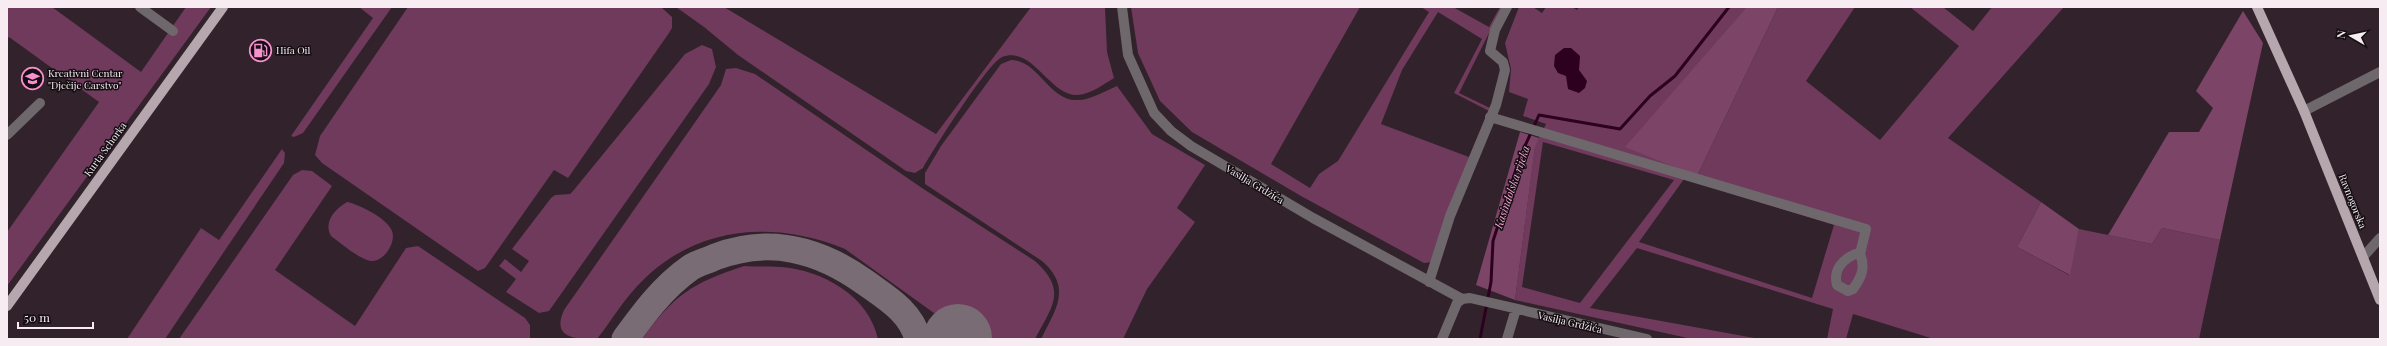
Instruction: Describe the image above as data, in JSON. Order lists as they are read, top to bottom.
{
  "streets": {
    "main road": ["Kurta Schorka", "Ravnogorska"],
    "street": ["Vasilja Grdžića"]
  },
  "water": ["Kasindolska rijeka"],
  "places": {
    "fuel station": ["Hifa Oil"],
    "school or university": ["Kreativni Centar \"Dječije Carstvo\""]
  },
  "scale_bar": "50 m",
  "north": "left"
}
